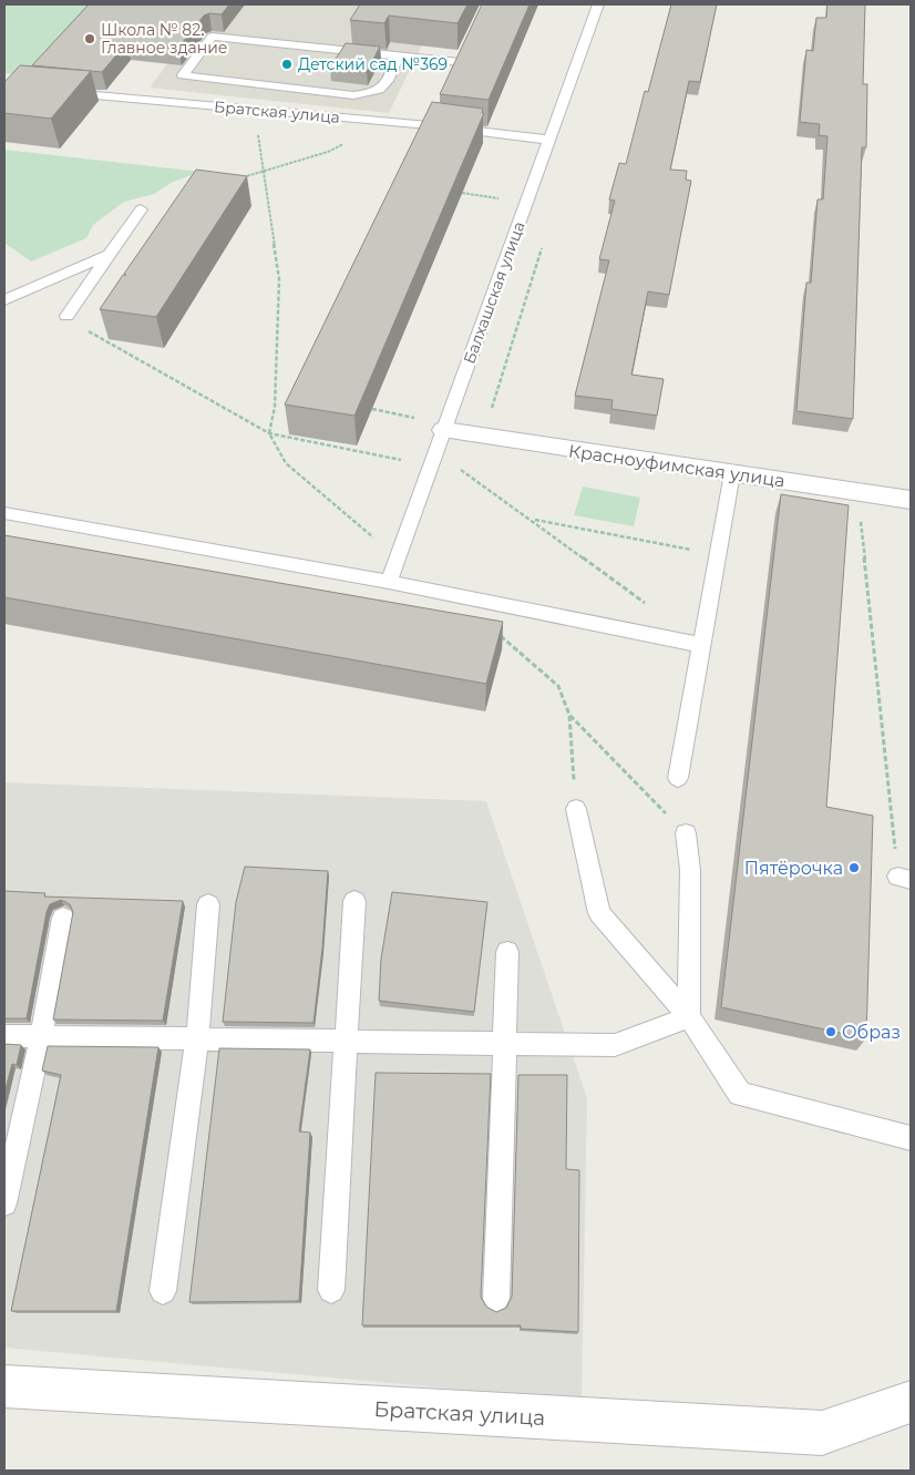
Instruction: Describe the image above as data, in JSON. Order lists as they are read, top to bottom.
{
  "streets": {
    "street": ["Братская улица", "Красноуфимская улица"],
    "lane": ["Балхашская улица"]
  },
  "crossings": [
    ["Братская улица", "Балхашская улица"],
    ["Балхашская улица", "Красноуфимская улица"]
  ],
  "places": [
    "Школа № 82. Главное здание",
    "Детский сад №369",
    "Пятёрочка",
    "Образ"
  ]
}
